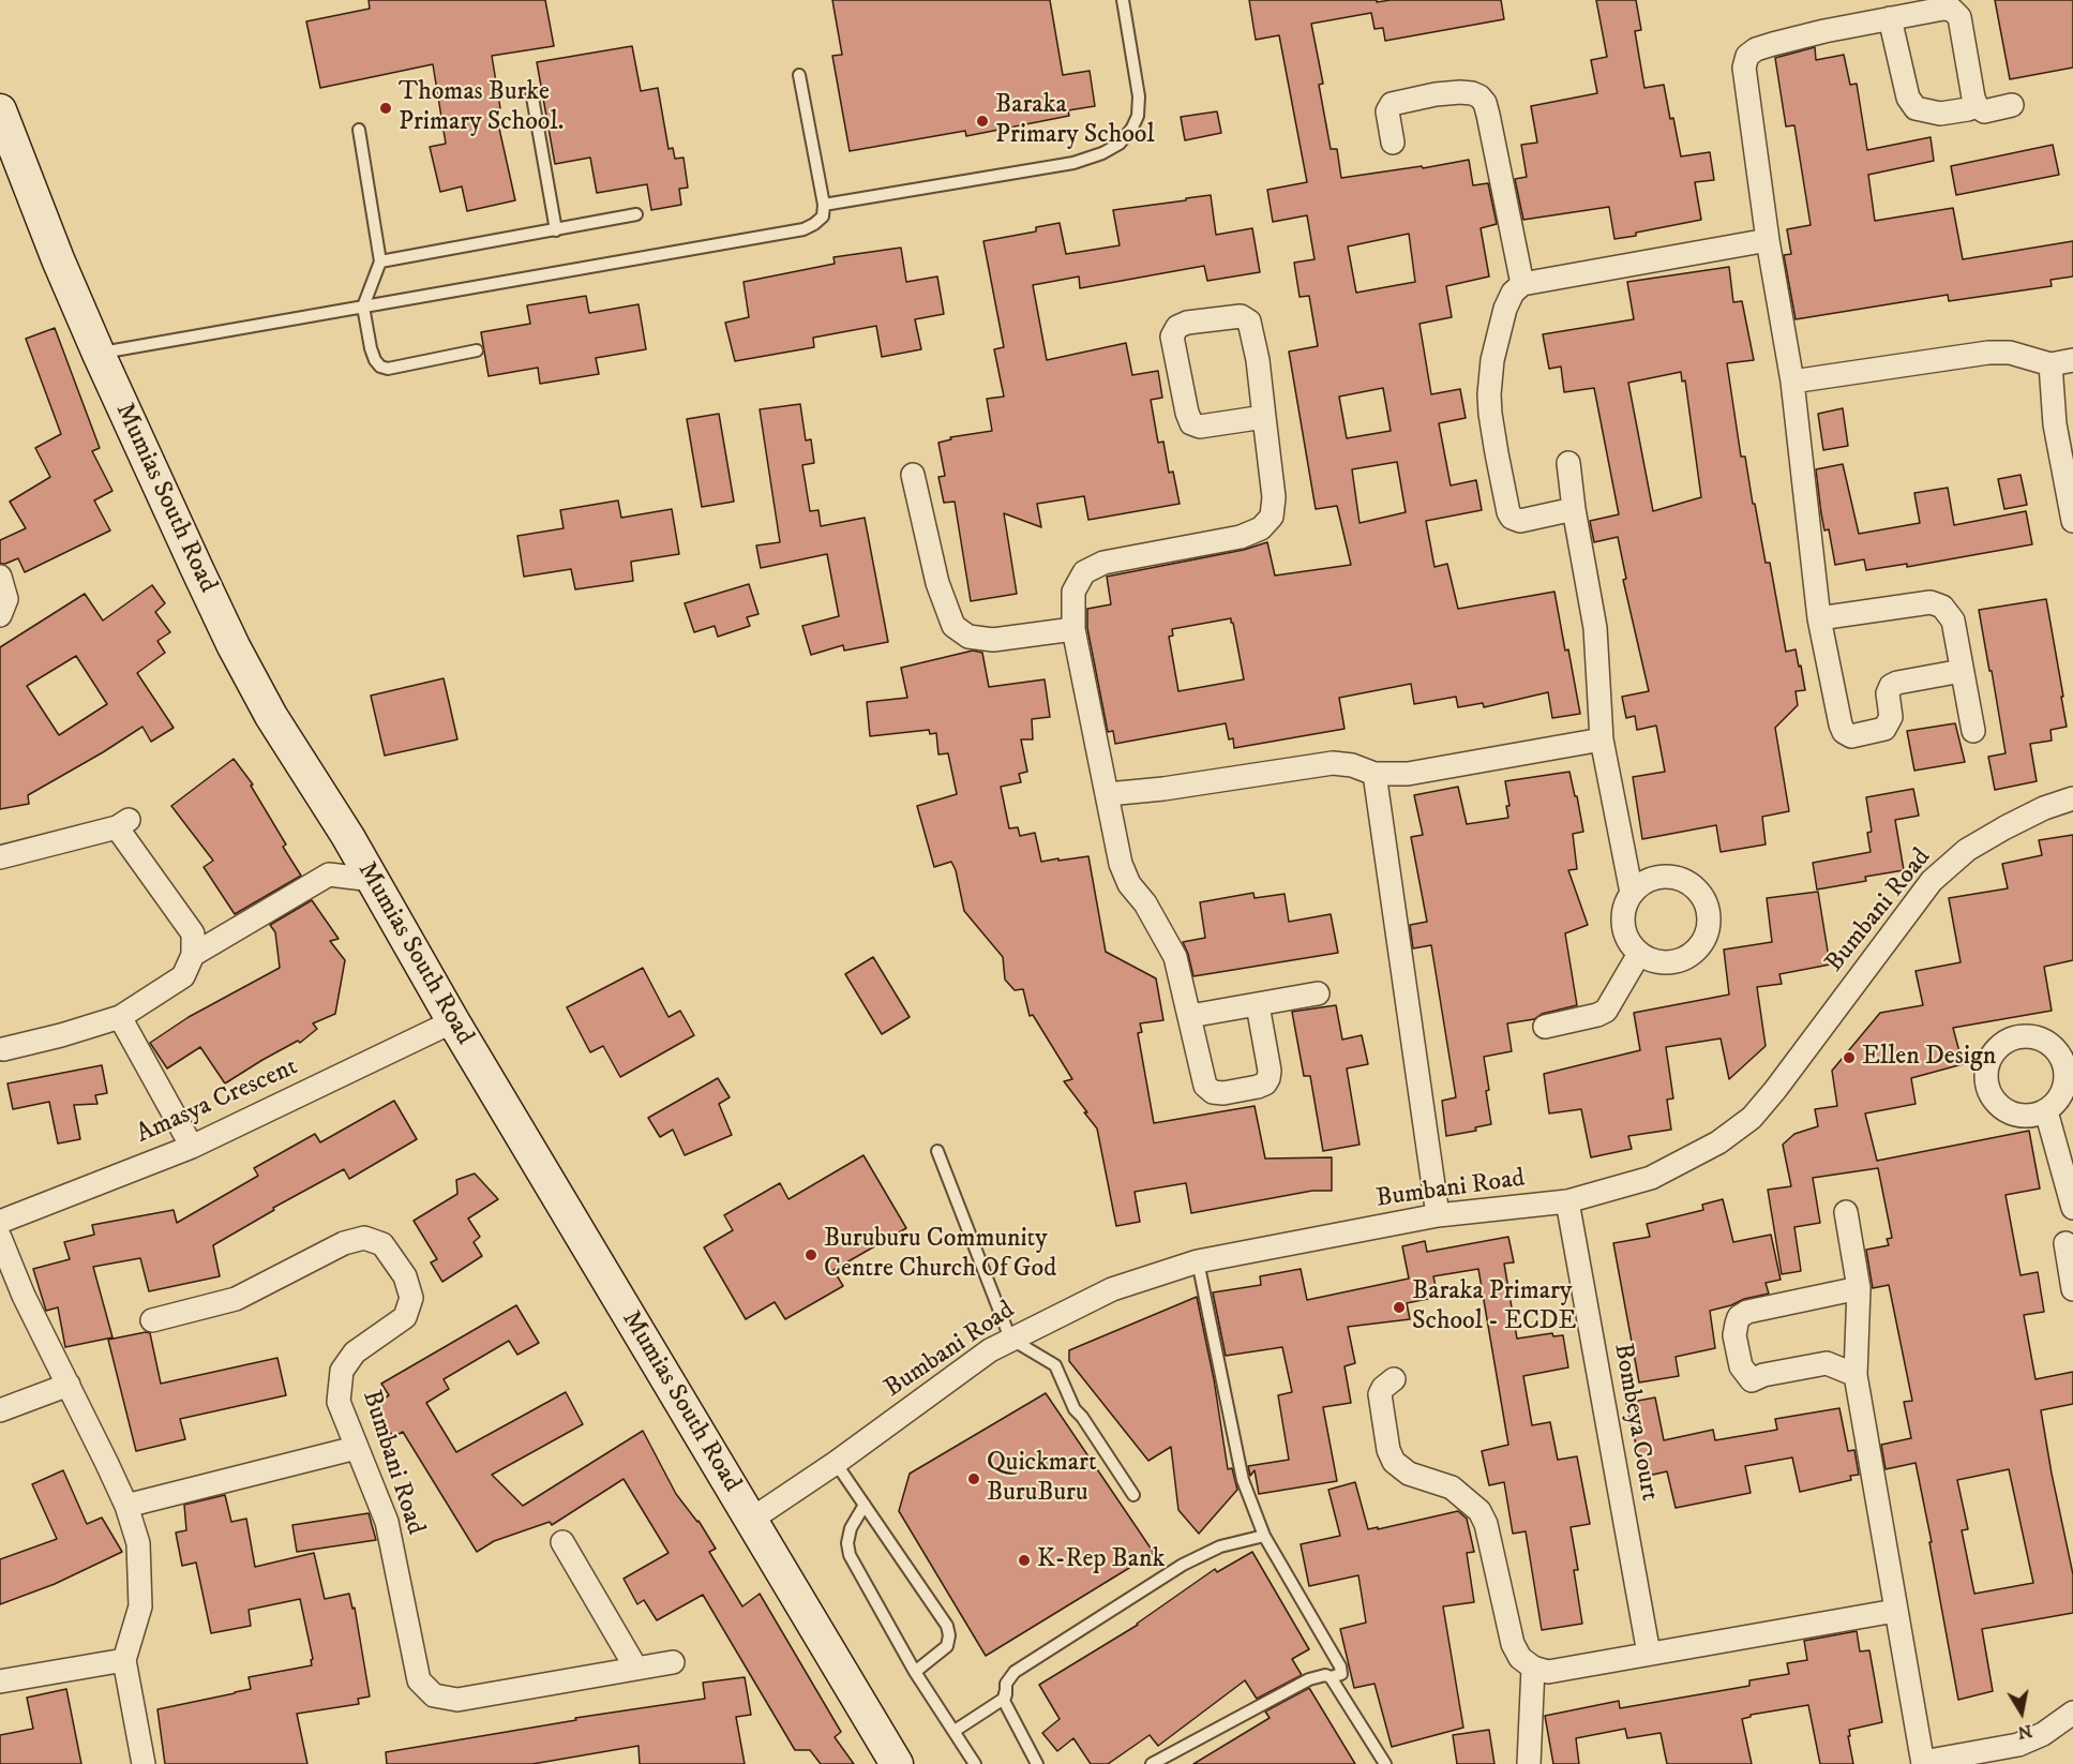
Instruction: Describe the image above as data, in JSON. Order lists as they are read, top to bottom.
{
  "streets": {
    "main road": ["Mumias South Road"],
    "street": ["Bumbani Road", "Amasya Crescent", "Bombeya Court"]
  },
  "crossings": [
    ["Mumias South Road", "Bumbani Road"],
    ["Mumias South Road", "Amasya Crescent"],
    ["Bumbani Road", "Bombeya Court"]
  ],
  "places": [
    "Thomas Burke Primary School.",
    "Baraka Primary School",
    "Ellen Design",
    "Buruburu Community Centre Church Of God",
    "Baraka Primary School - ECDE",
    "Quickmart BuruBuru",
    "K-Rep Bank"
  ],
  "north": "bottom"
}
